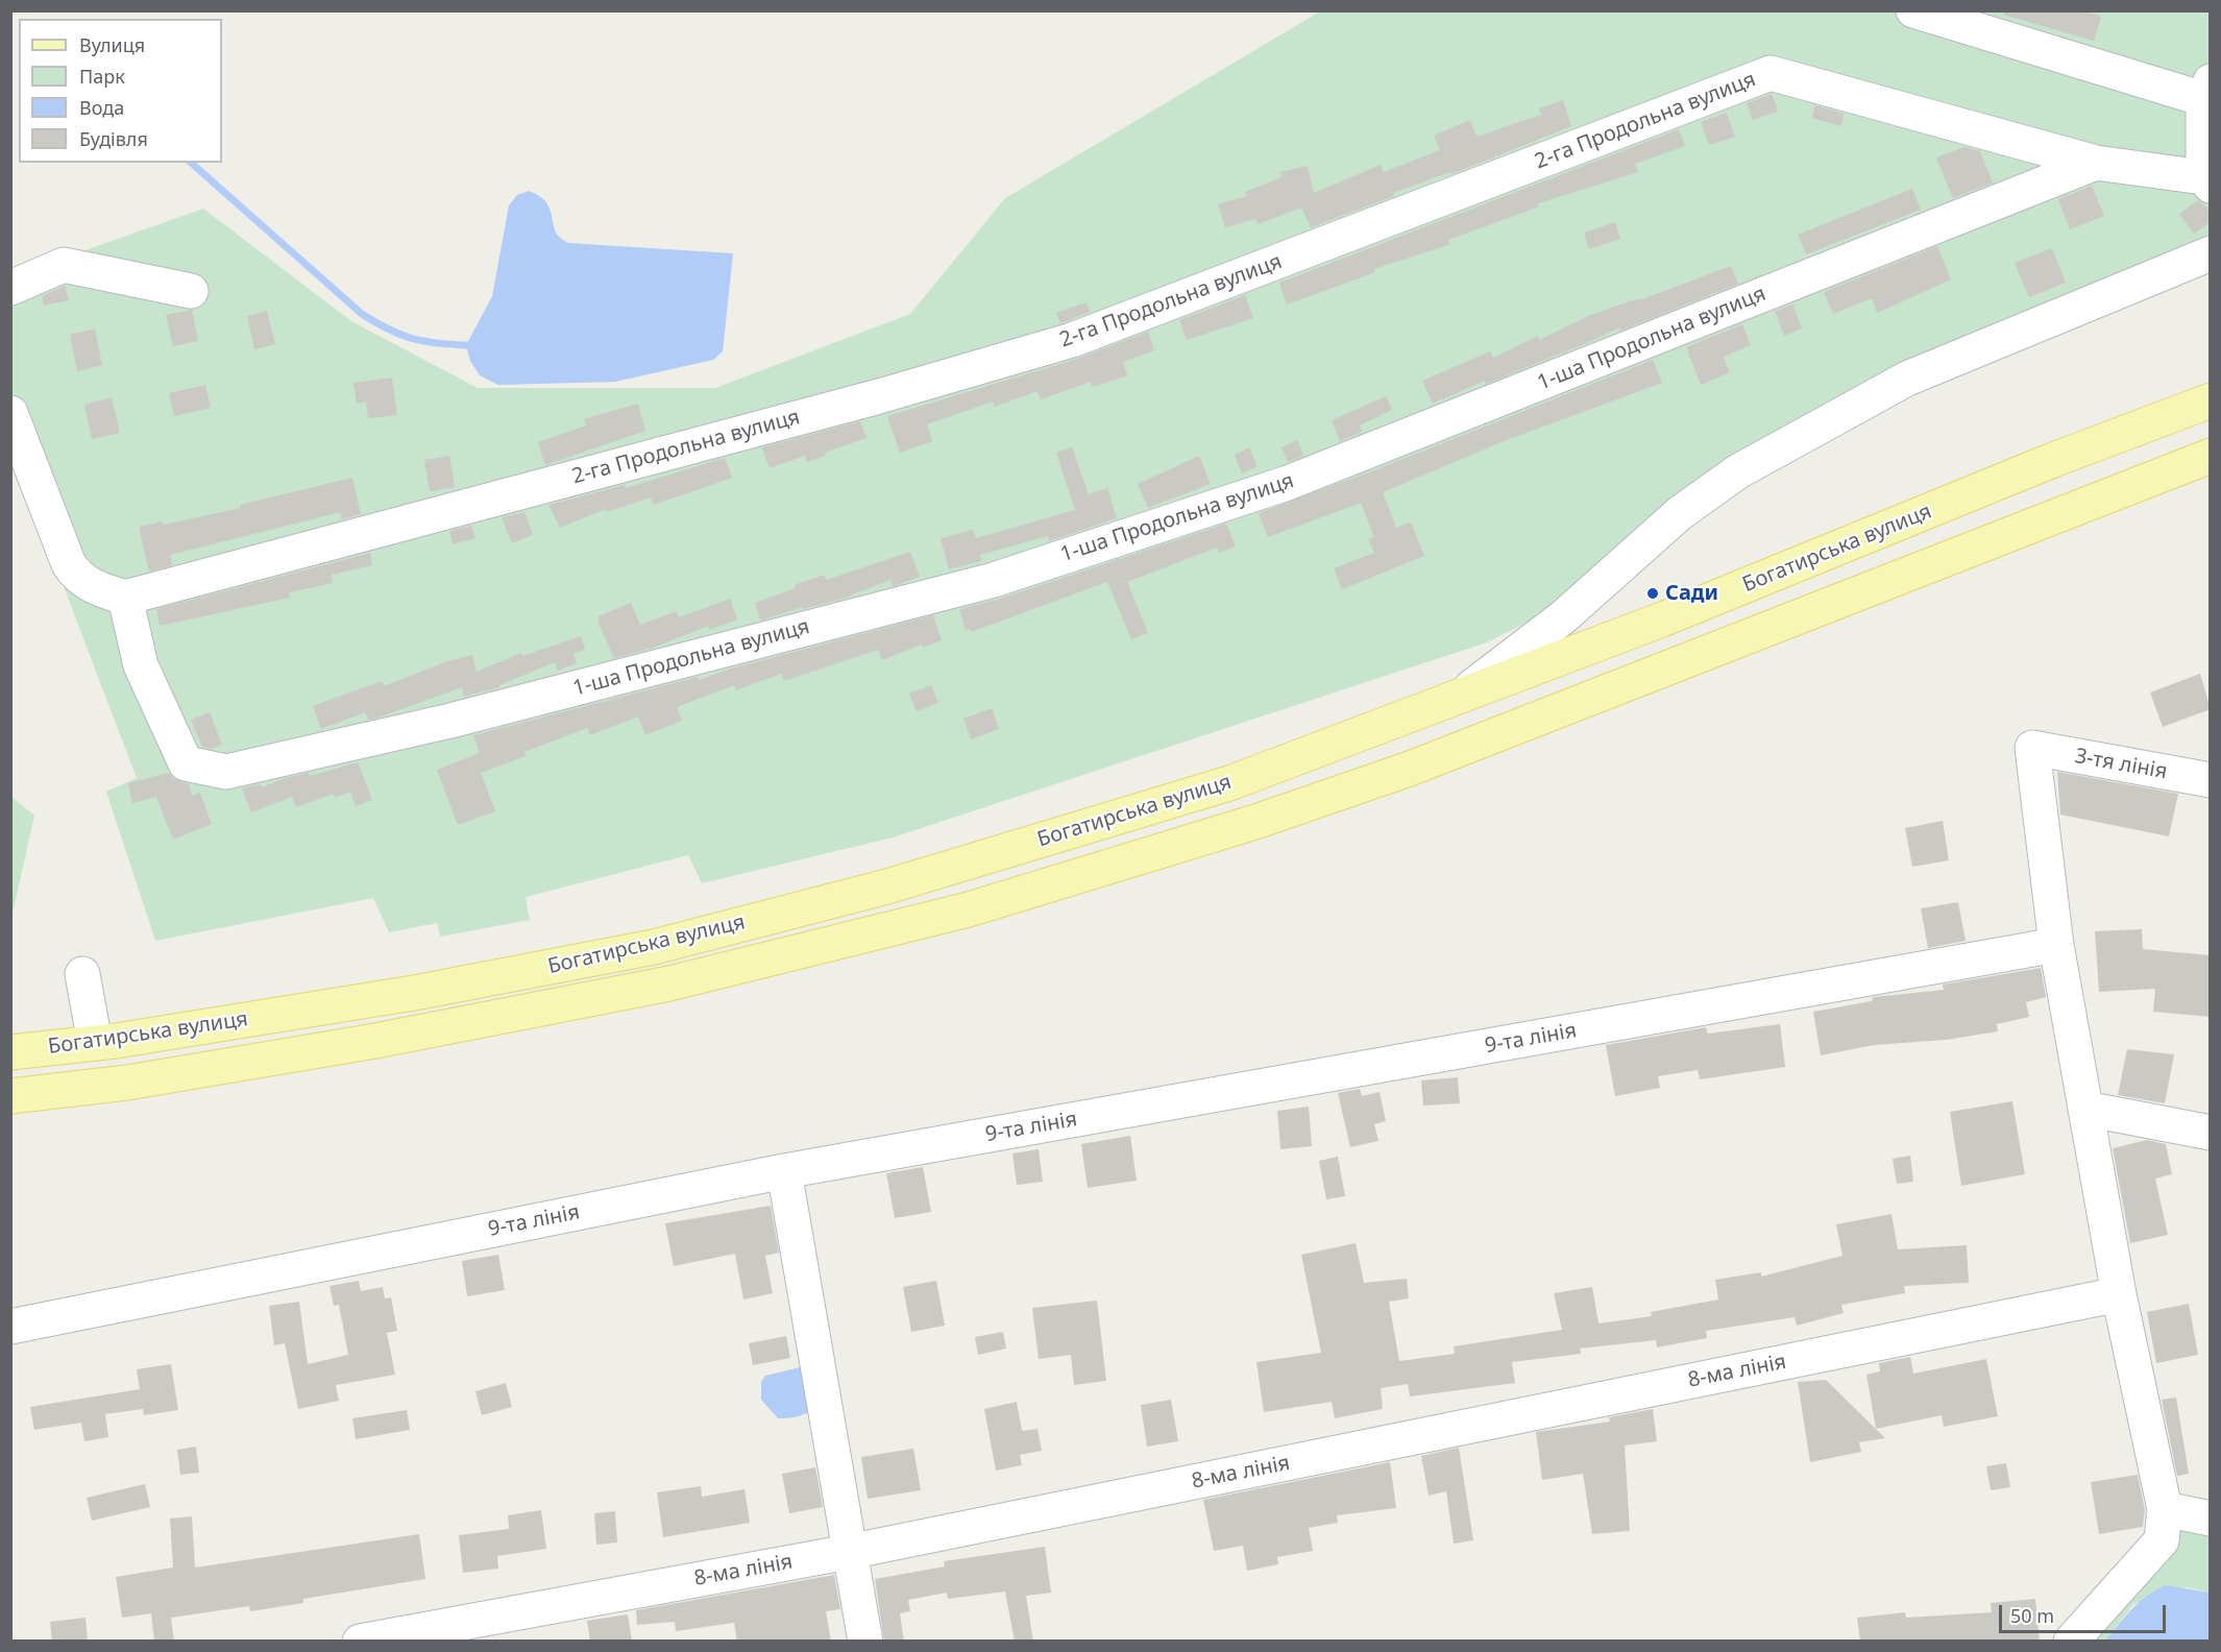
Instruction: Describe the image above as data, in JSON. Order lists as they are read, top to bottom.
{
  "streets": {
    "main road": ["Богатирська вулиця"],
    "street": [
      "2-га Продольна вулиця",
      "1-ша Продольна вулиця",
      "3-тя лінія",
      "9-та лінія",
      "8-ма лінія"
    ]
  },
  "crossings": [
    ["2-га Продольна вулиця", "1-ша Продольна вулиця"],
    ["3-тя лінія", "9-та лінія"]
  ],
  "places": ["Сади"],
  "legend": [
    "Вулиця",
    "Парк",
    "Вода",
    "Будівля"
  ],
  "scale_bar": "50 m"
}
